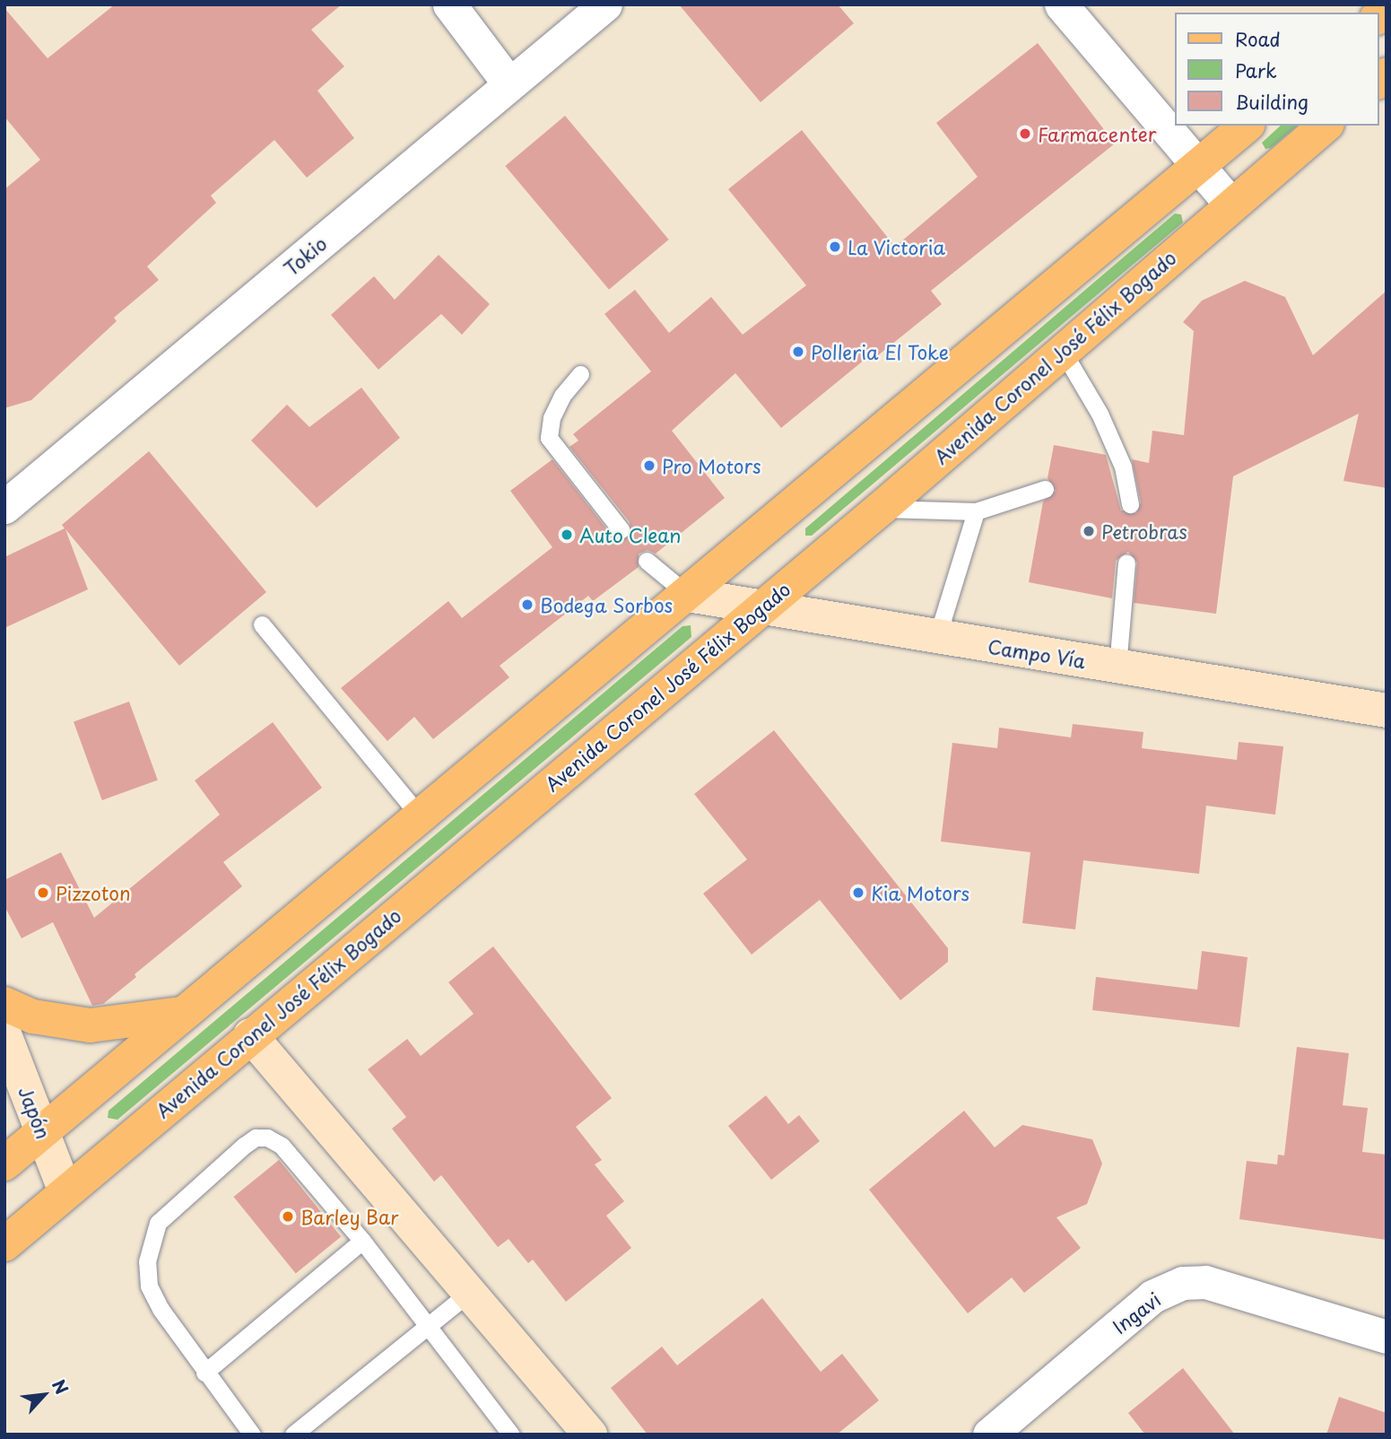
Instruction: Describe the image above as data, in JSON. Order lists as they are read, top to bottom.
{
  "streets": {
    "main road": ["Avenida Coronel José Félix Bogado"],
    "street": [
      "Tokio",
      "Campo Vía",
      "Japón",
      "Ingavi"
    ]
  },
  "crossings": [
    ["Avenida Coronel José Félix Bogado", "Campo Vía"],
    ["Avenida Coronel José Félix Bogado", "Japón"]
  ],
  "places": [
    "Farmacenter",
    "La Victoria",
    "Polleria El Toke",
    "Pro Motors",
    "Petrobras",
    "Auto Clean",
    "Bodega Sorbos",
    "Pizzoton",
    "Kia Motors",
    "Barley Bar"
  ],
  "legend": ["Road", "Park", "Building"],
  "north": "top right"
}
